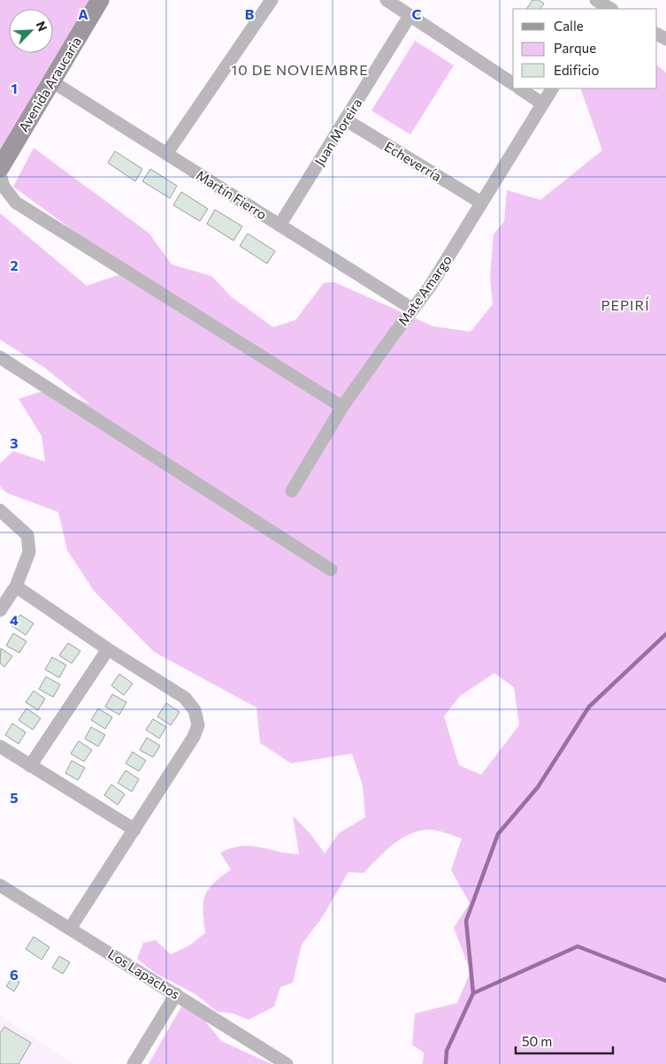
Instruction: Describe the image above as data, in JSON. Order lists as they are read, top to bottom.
{
  "streets": {
    "main road": ["Avenida Araucaria"],
    "street": [
      "Juan Moreira",
      "Echeverría",
      "Martín Fierro",
      "Mate Amargo",
      "Los Lapachos"
    ]
  },
  "crossings": [
    ["Avenida Araucaria", "Martín Fierro"],
    ["Juan Moreira", "Echeverría"],
    ["Juan Moreira", "Martín Fierro"],
    ["Echeverría", "Mate Amargo"],
    ["Martín Fierro", "Mate Amargo"]
  ],
  "districts": ["10 DE NOVIEMBRE", "PEPIRÍ"],
  "legend": ["Calle", "Parque", "Edificio"],
  "scale_bar": "50 m",
  "north": "top right",
  "grid": {
    "columns": ["A", "B", "C"],
    "rows": [
      "1",
      "2",
      "3",
      "4",
      "5",
      "6"
    ]
  }
}
